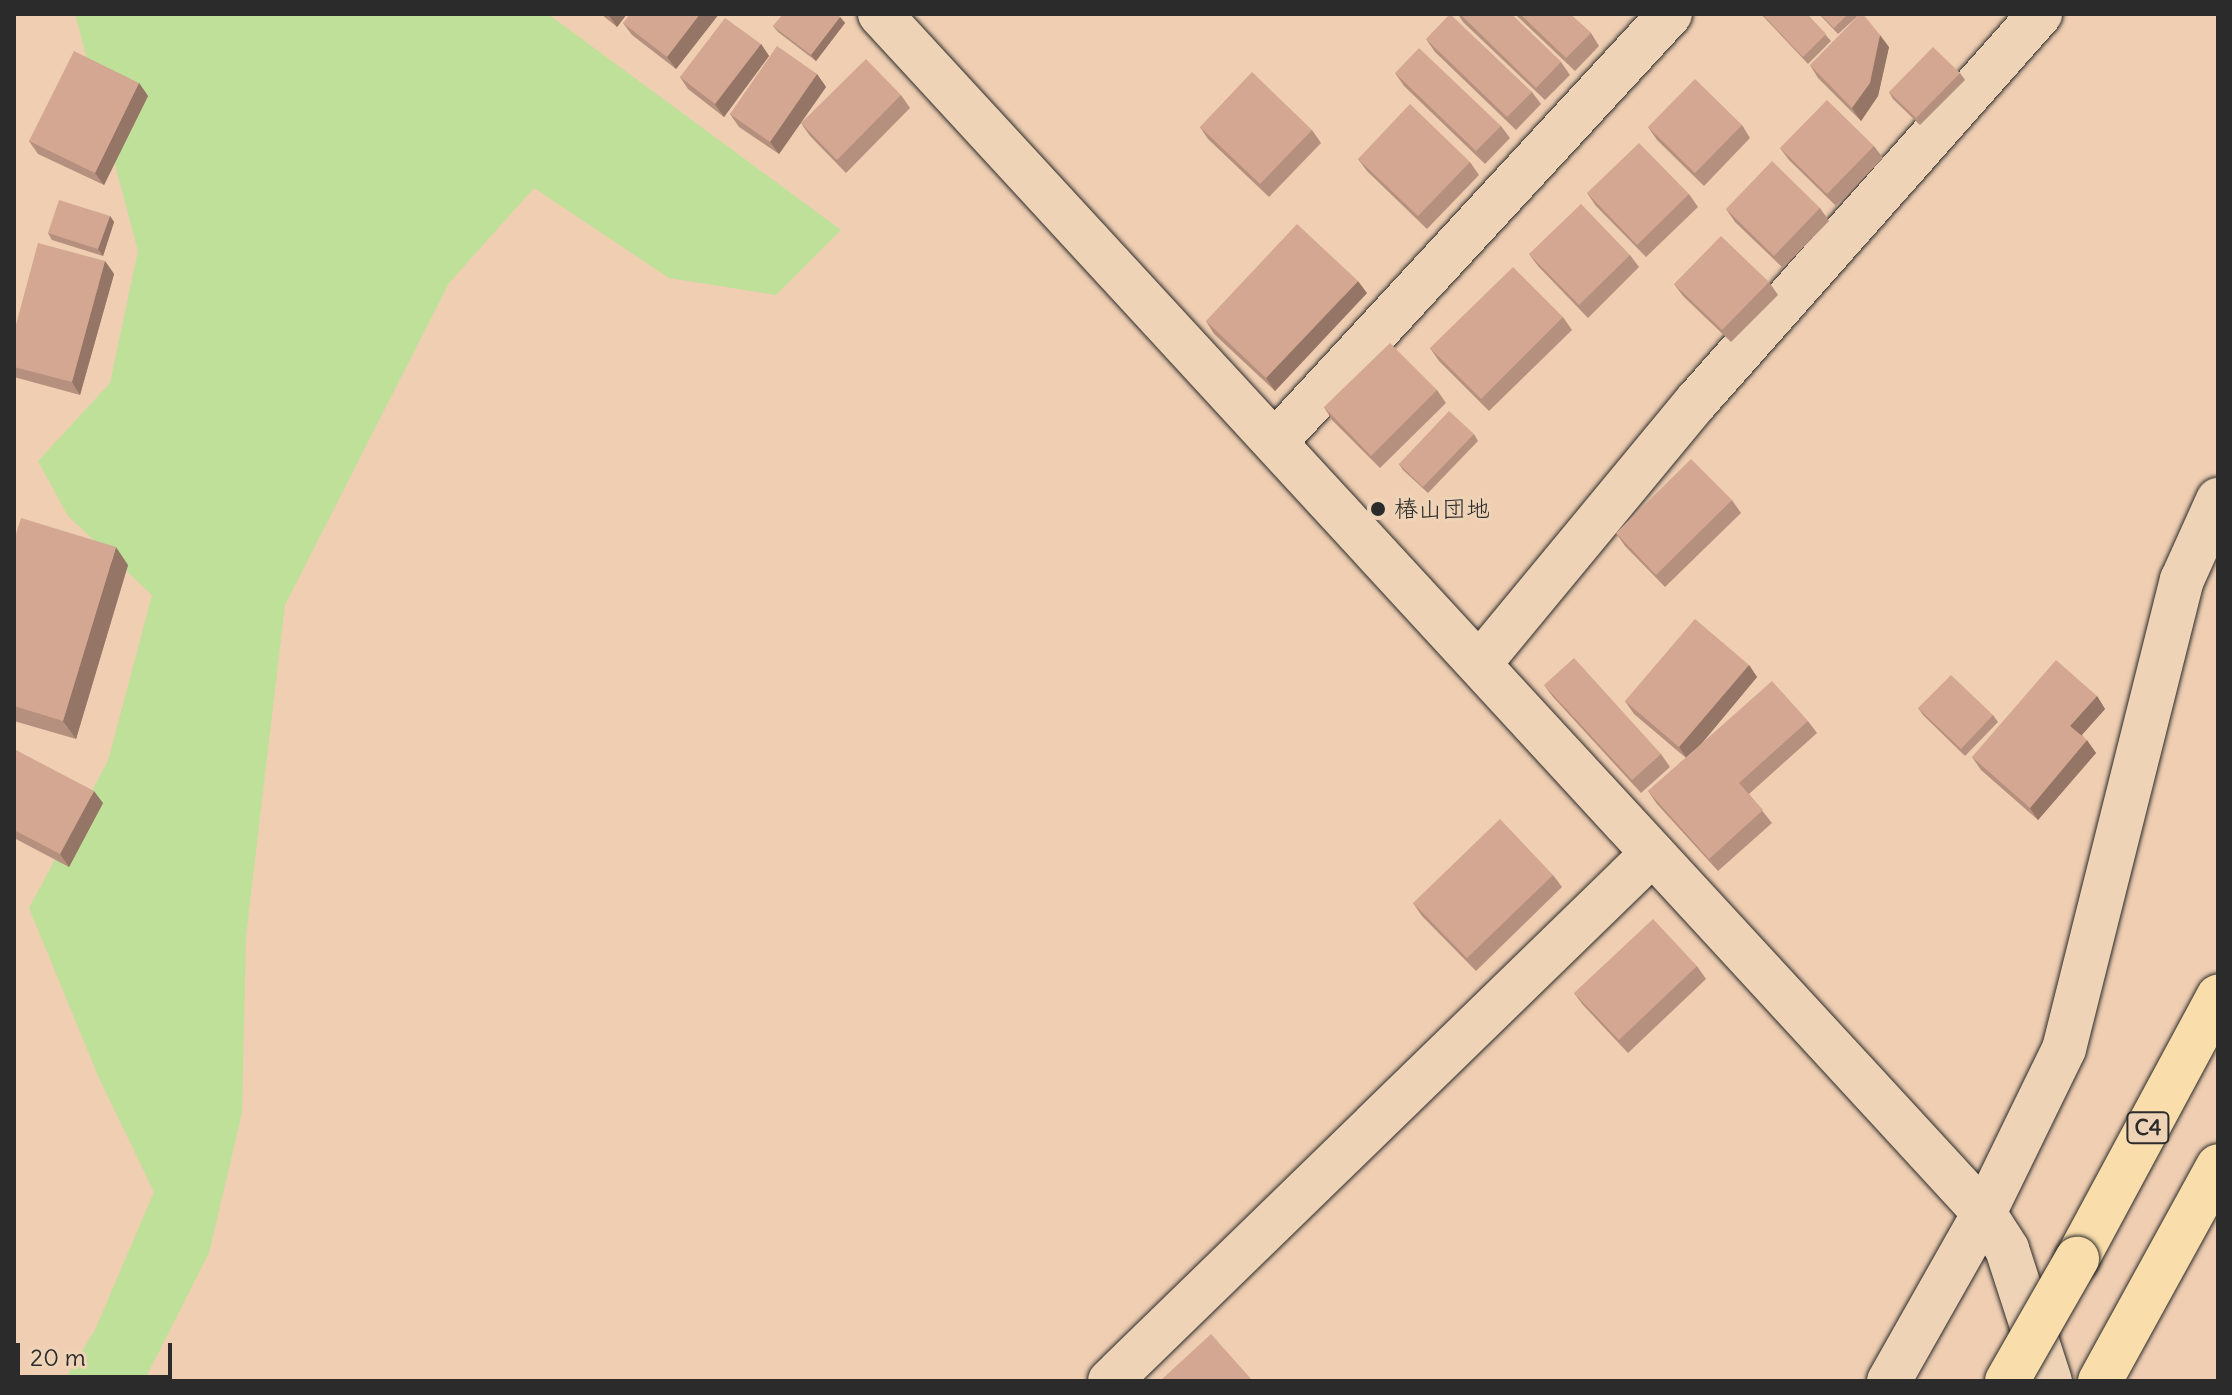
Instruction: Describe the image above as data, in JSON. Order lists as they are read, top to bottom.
{
  "streets": {
    "highway": ["C4"]
  },
  "places": ["椿山団地"],
  "scale_bar": "20 m"
}
